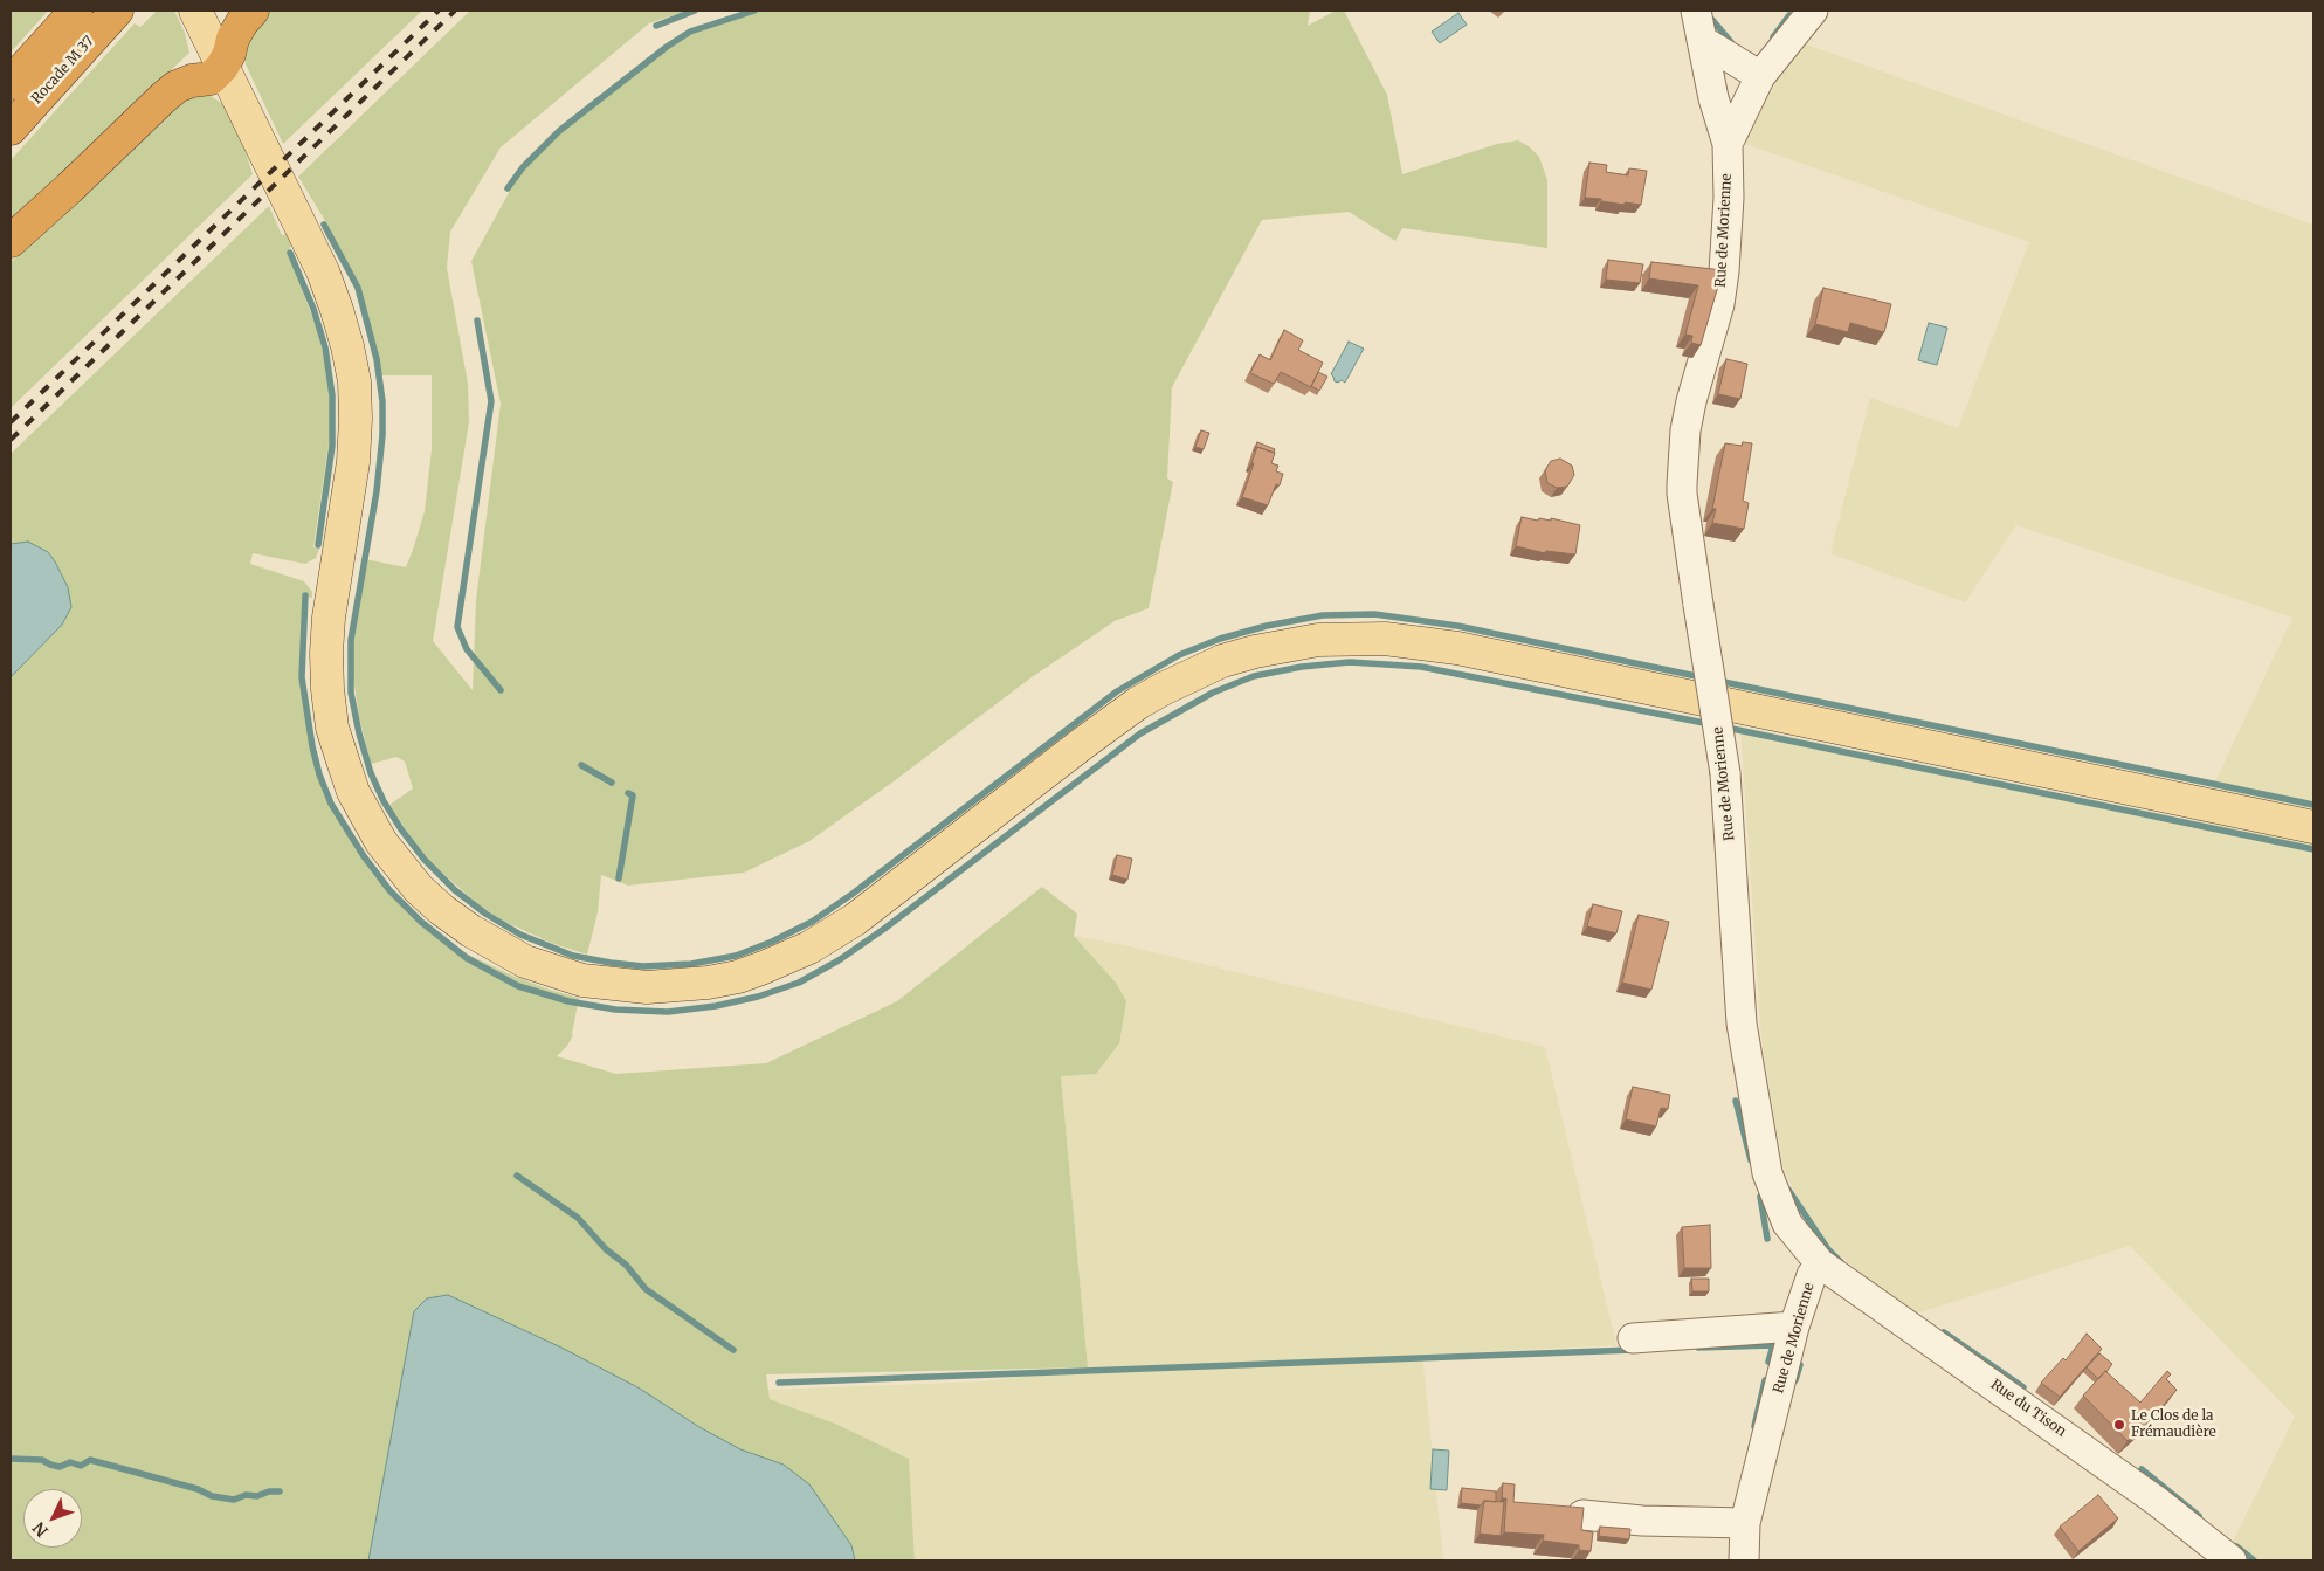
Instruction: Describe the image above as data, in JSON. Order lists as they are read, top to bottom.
{
  "streets": {
    "highway": ["Rocade M 37"],
    "street": ["Rue de Morienne", "Rue du Tison"]
  },
  "crossings": [
    ["Rue de Morienne", "Rue du Tison"]
  ],
  "places": ["Le Clos de la Frémaudière"],
  "north": "bottom left"
}
